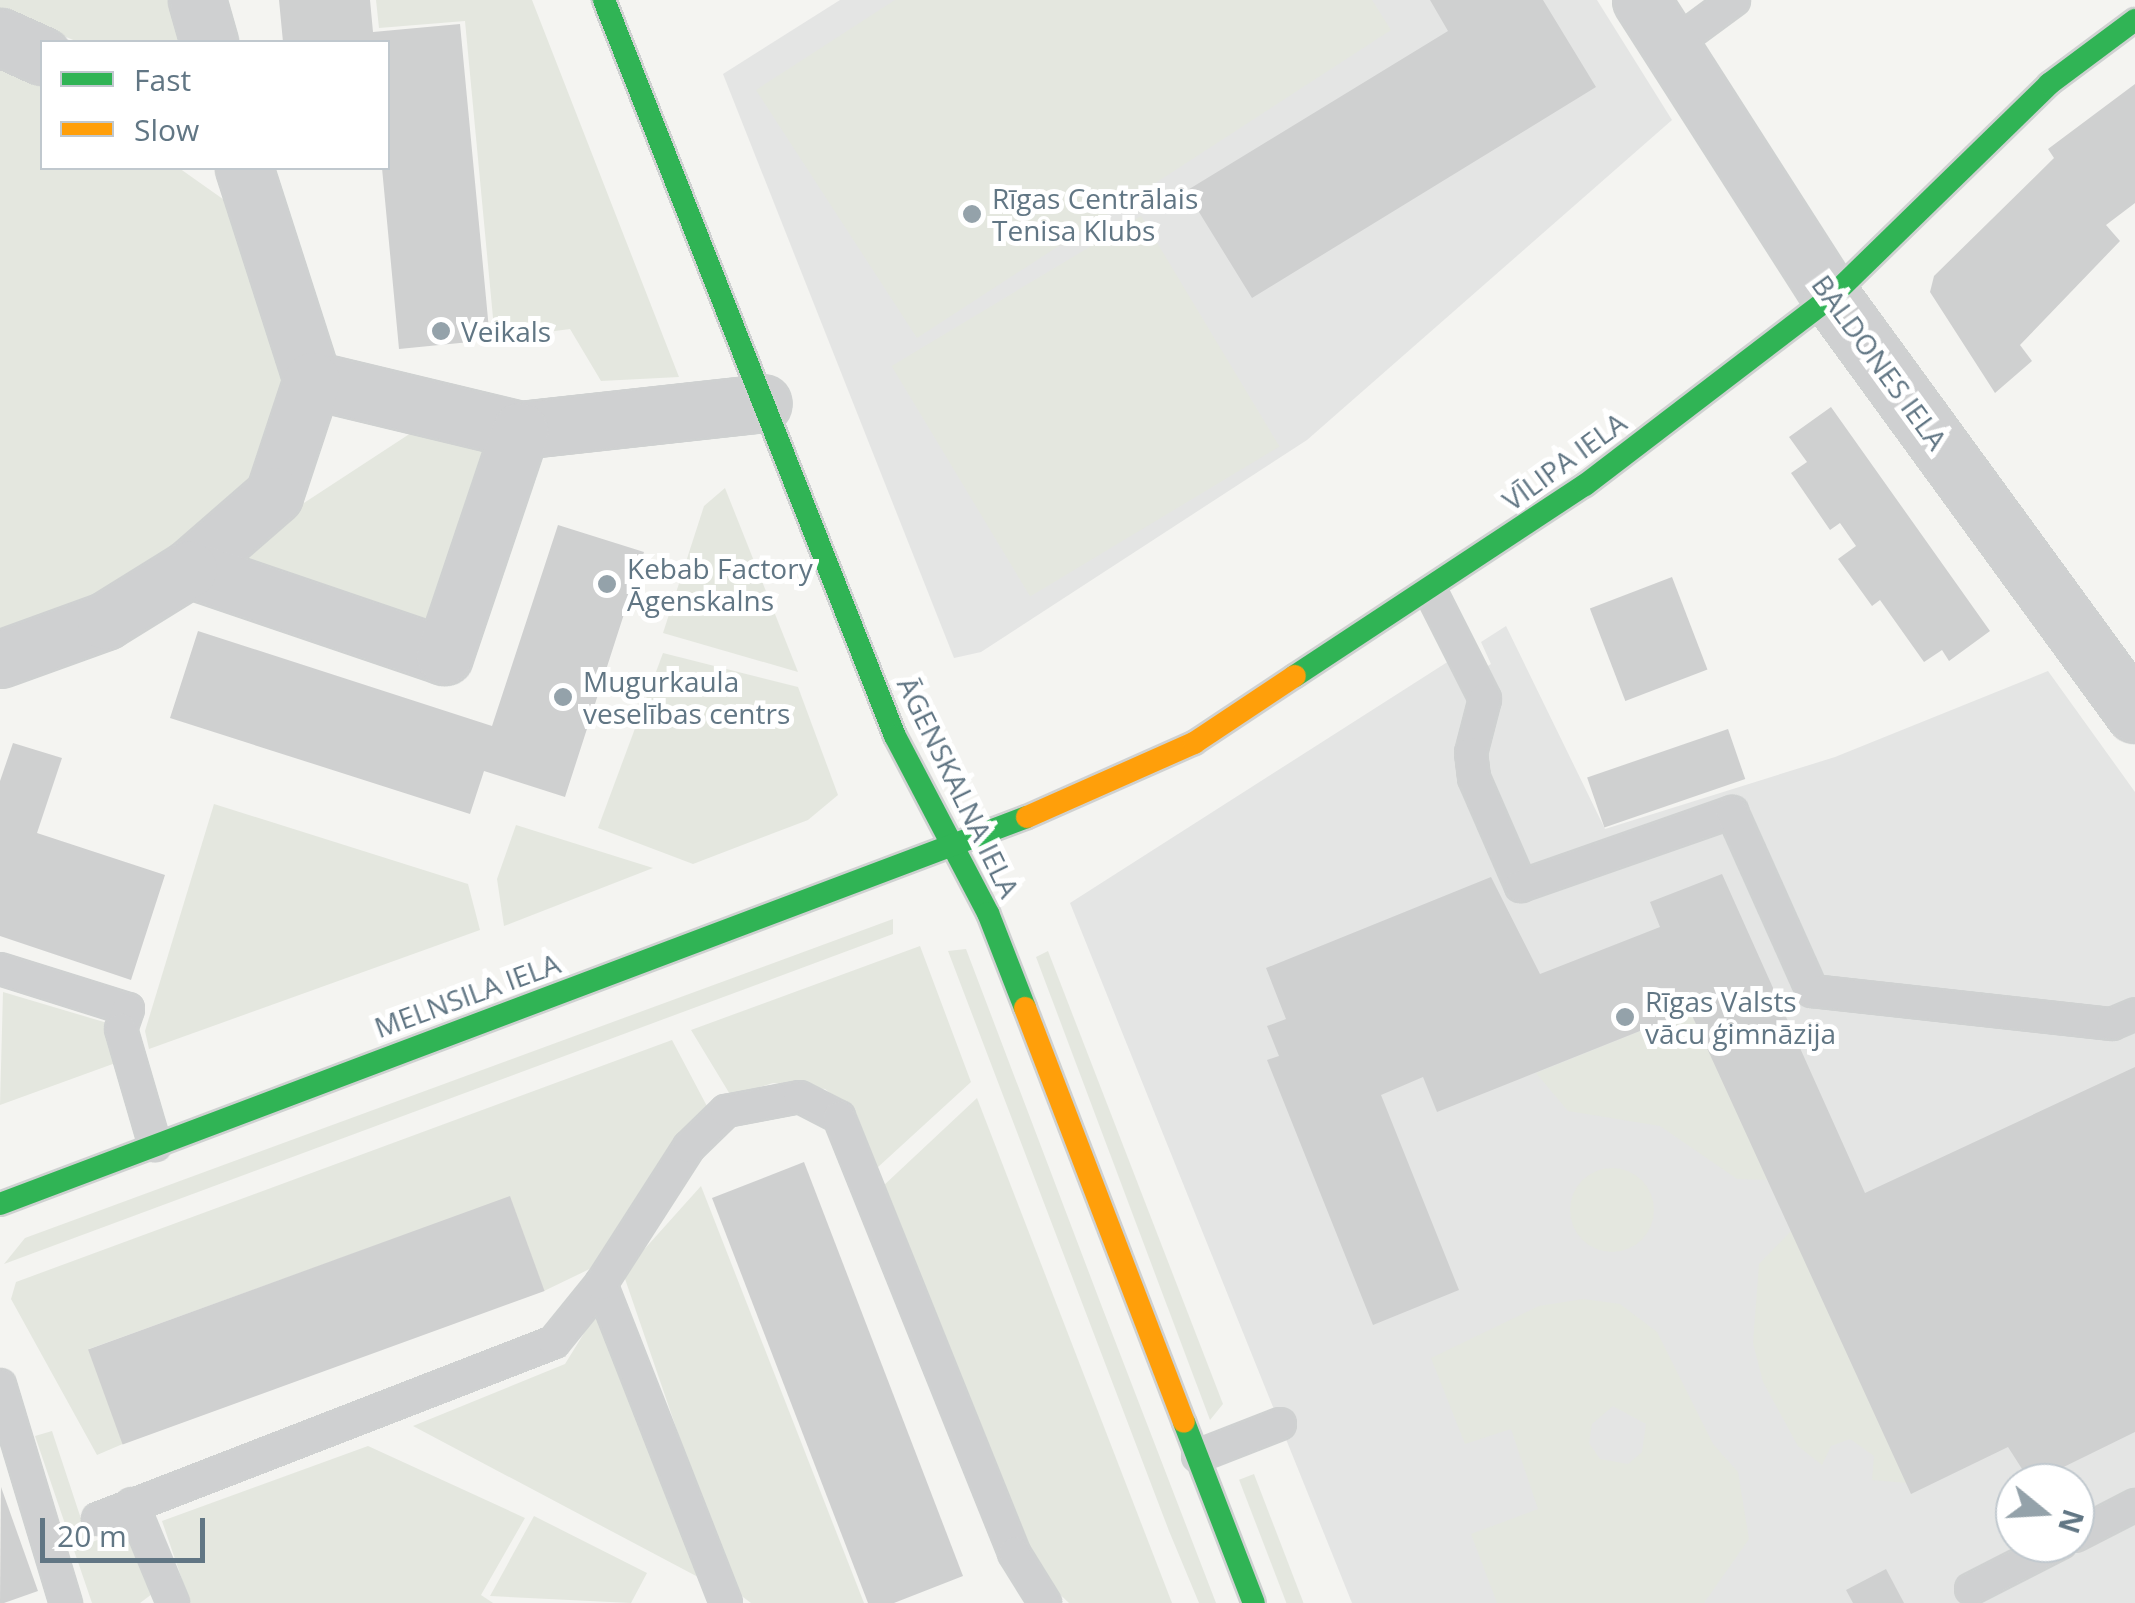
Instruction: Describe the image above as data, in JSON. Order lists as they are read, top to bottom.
{
  "streets": {
    "street": [
      "BALDONES IELA",
      "VĪLIPA IELA",
      "ĀGENSKALNA IELA",
      "MELNSILA IELA"
    ]
  },
  "crossings": [
    ["BALDONES IELA", "VĪLIPA IELA"],
    ["VĪLIPA IELA", "ĀGENSKALNA IELA"],
    ["VĪLIPA IELA", "MELNSILA IELA"],
    ["ĀGENSKALNA IELA", "MELNSILA IELA"]
  ],
  "places": [
    "Rīgas Centrālais Tenisa Klubs",
    "Veikals",
    "Kebab Factory Āgenskalns",
    "Mugurkaula veselības centrs",
    "Rīgas Valsts vācu ģimnāzija"
  ],
  "legend": ["Fast", "Slow"],
  "scale_bar": "20 m",
  "north": "right"
}
